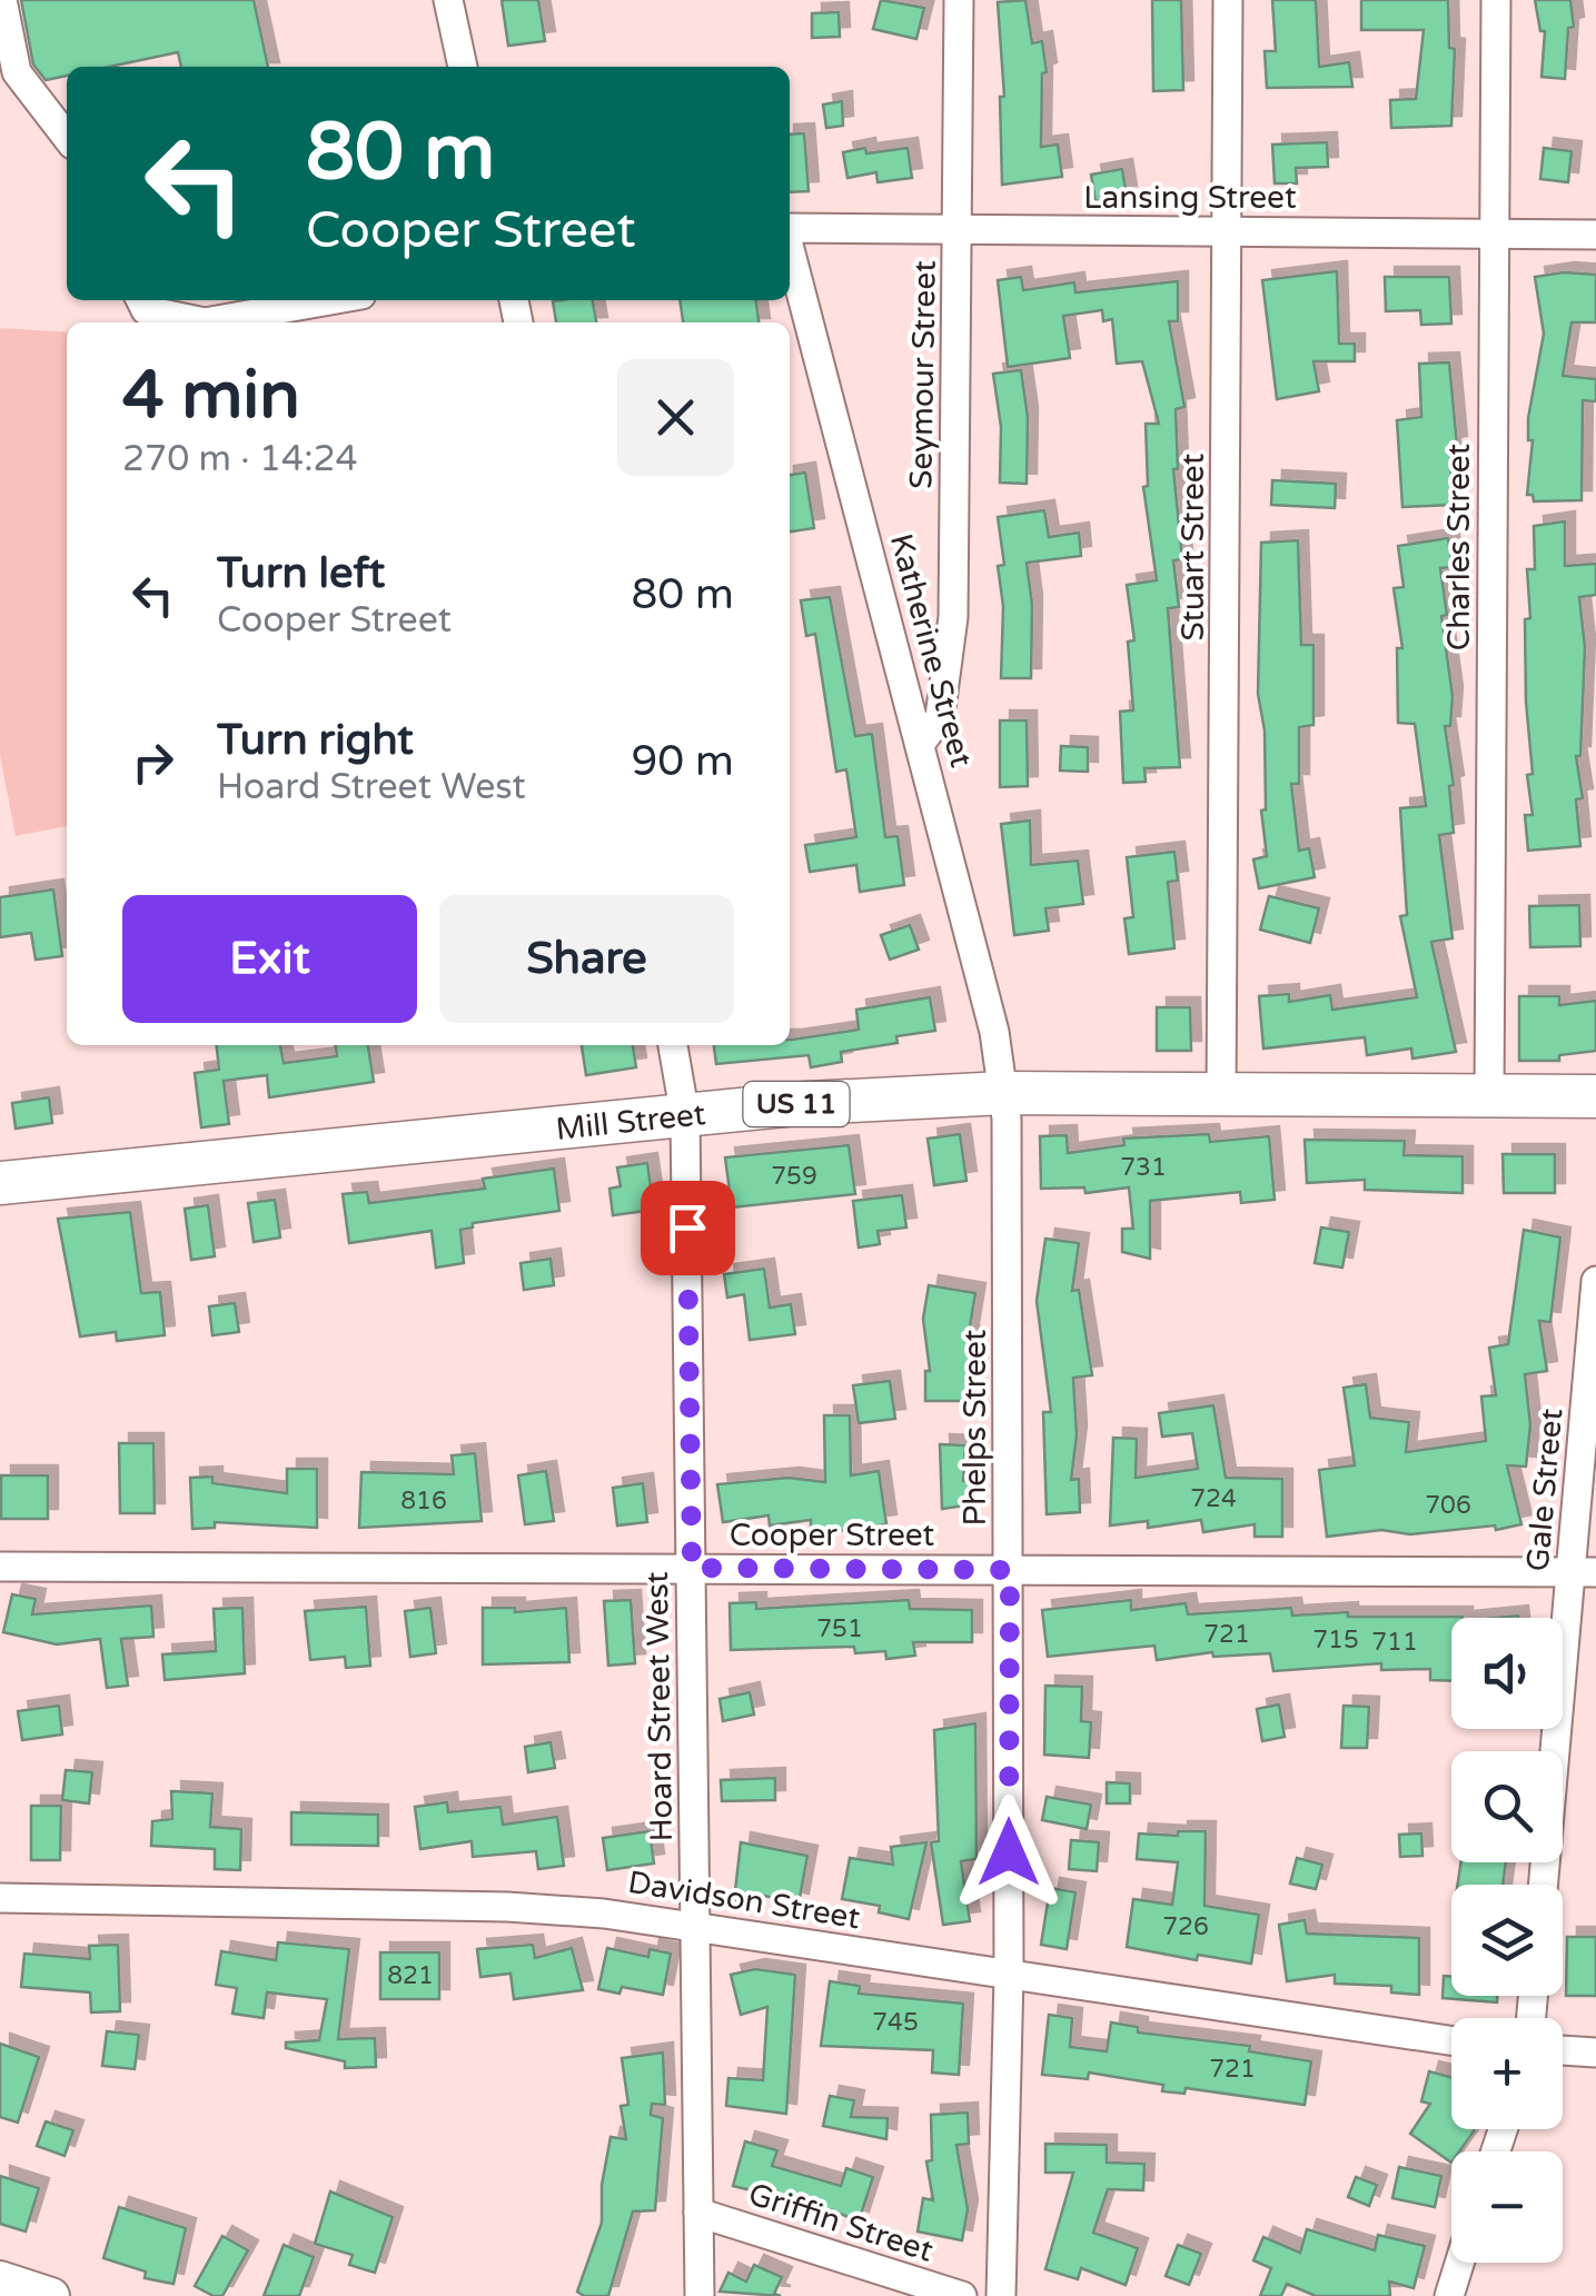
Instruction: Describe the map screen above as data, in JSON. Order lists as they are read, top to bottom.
{
  "streets": {
    "highway": ["US 11", "Mill Street"],
    "street": [
      "Lansing Street",
      "Seymour Street",
      "Stuart Street",
      "Charles Street",
      "Katherine Street",
      "Phelps Street",
      "Gale Street",
      "Cooper Street",
      "Hoard Street West",
      "Davidson Street",
      "Griffin Street"
    ]
  },
  "crossings": [
    ["Lansing Street", "Seymour Street"],
    ["Lansing Street", "Stuart Street"],
    ["Lansing Street", "Charles Street"],
    ["Seymour Street", "Katherine Street"],
    ["Stuart Street", "Mill Street"],
    ["Charles Street", "Mill Street"],
    ["Katherine Street", "Mill Street"],
    ["Katherine Street", "Phelps Street"],
    ["Mill Street", "Phelps Street"],
    ["Mill Street", "Hoard Street West"],
    ["Phelps Street", "Cooper Street"],
    ["Phelps Street", "Davidson Street"],
    ["Gale Street", "Cooper Street"],
    ["Cooper Street", "Hoard Street West"],
    ["Hoard Street West", "Davidson Street"],
    ["Hoard Street West", "Griffin Street"]
  ],
  "house_numbers": [
    "731",
    "759",
    "724",
    "816",
    "706",
    "751",
    "721",
    "715",
    "711",
    "726",
    "821",
    "745",
    "721"
  ],
  "page": {
    "turn": ["80 m", "Cooper Street"],
    "heading": ["4 min", "270 m · 14:24"],
    "list": [
      {
        "name": "Turn left",
        "note": "Cooper Street",
        "value": "80 m"
      },
      {
        "name": "Turn right",
        "note": "Hoard Street West",
        "value": "90 m"
      }
    ],
    "buttons": ["Exit", "Share"],
    "map_buttons": ["+", "−"]
  }
}
